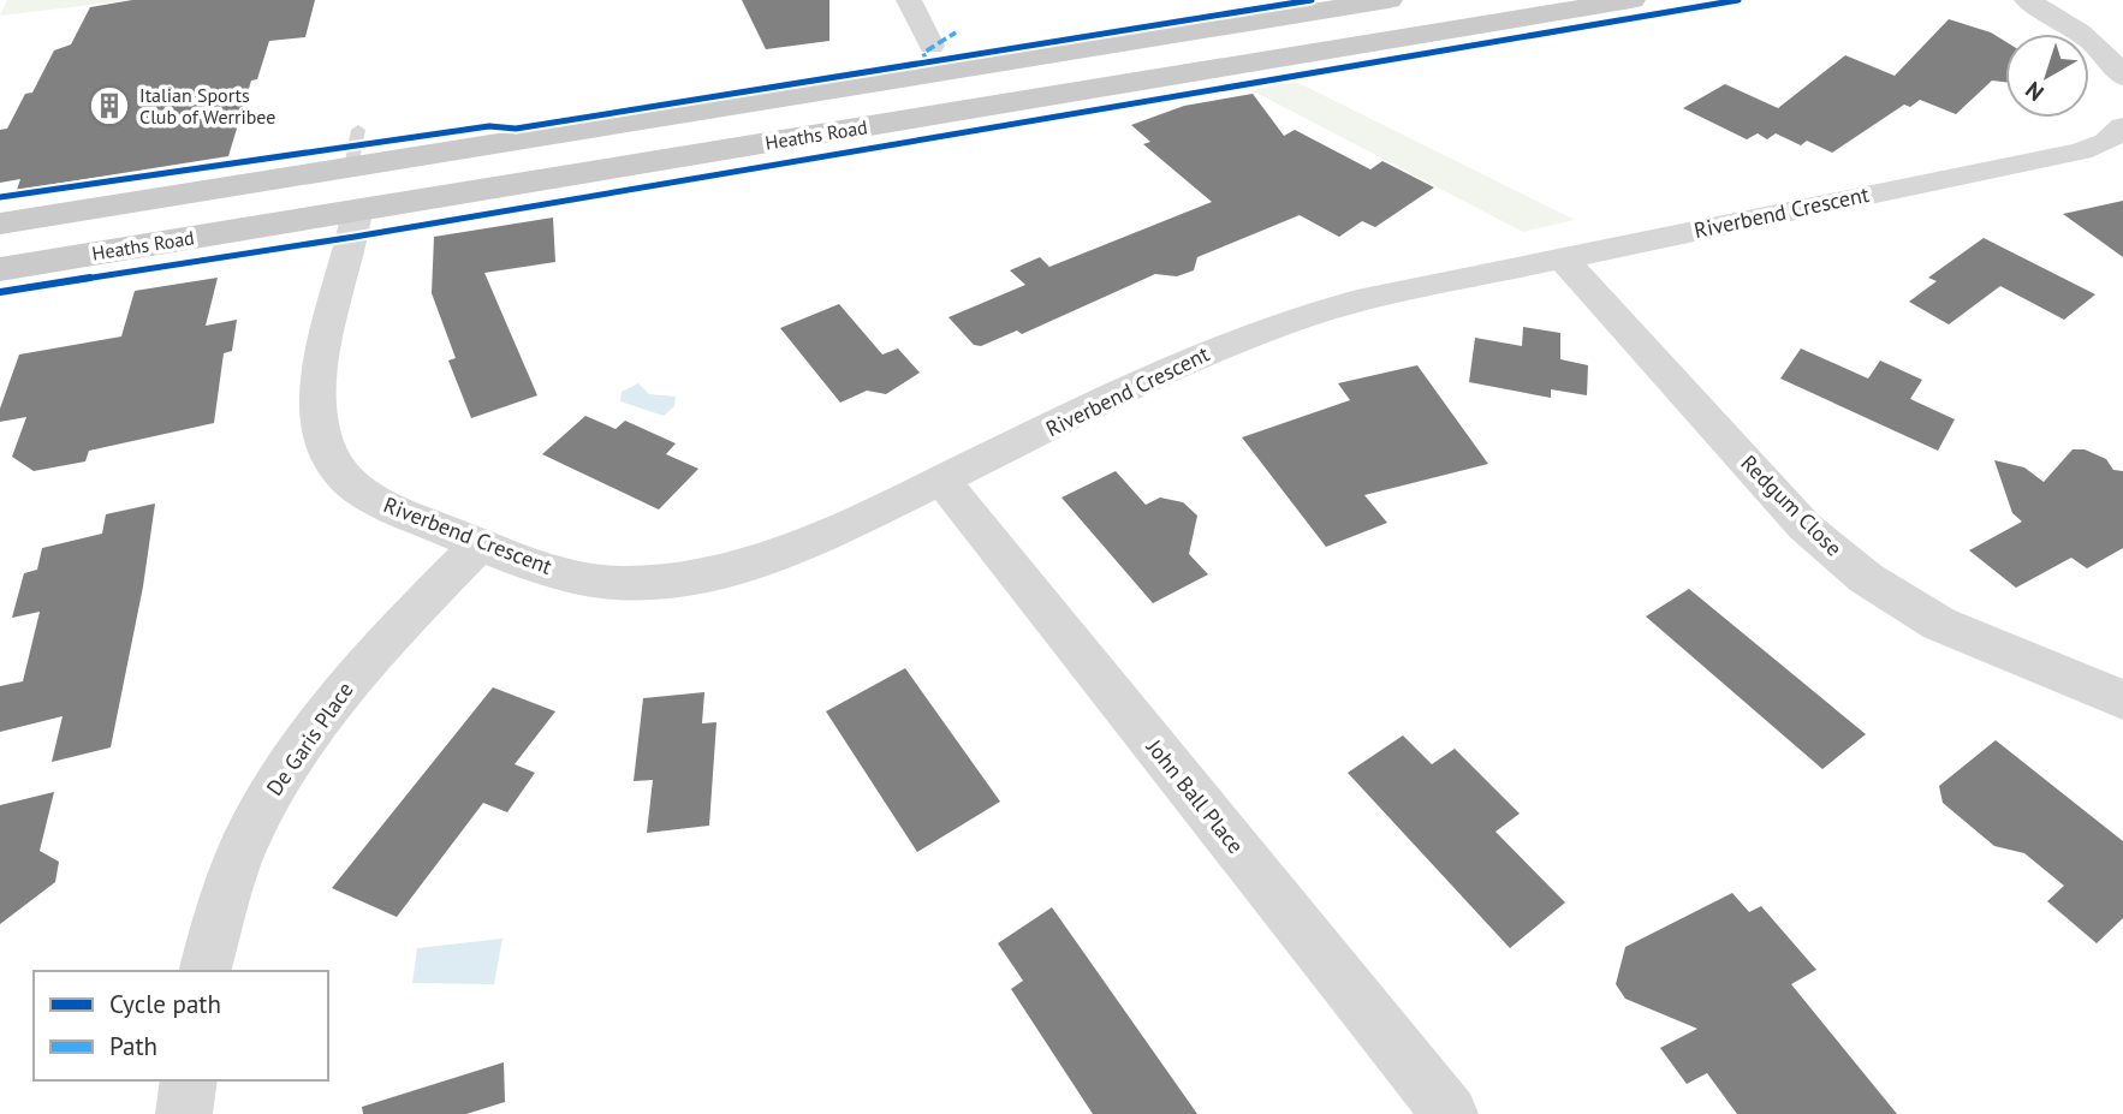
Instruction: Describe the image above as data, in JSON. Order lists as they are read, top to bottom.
{
  "streets": {
    "main road": ["Heaths Road"],
    "street": [
      "Riverbend Crescent",
      "Redgum Close",
      "De Garis Place",
      "John Ball Place"
    ]
  },
  "crossings": [
    ["Heaths Road", "Riverbend Crescent"],
    ["Riverbend Crescent", "Redgum Close"],
    ["Riverbend Crescent", "De Garis Place"],
    ["Riverbend Crescent", "John Ball Place"]
  ],
  "places": {
    "building": ["Italian Sports Club of Werribee"]
  },
  "legend": ["Cycle path", "Path"],
  "north": "bottom left"
}
